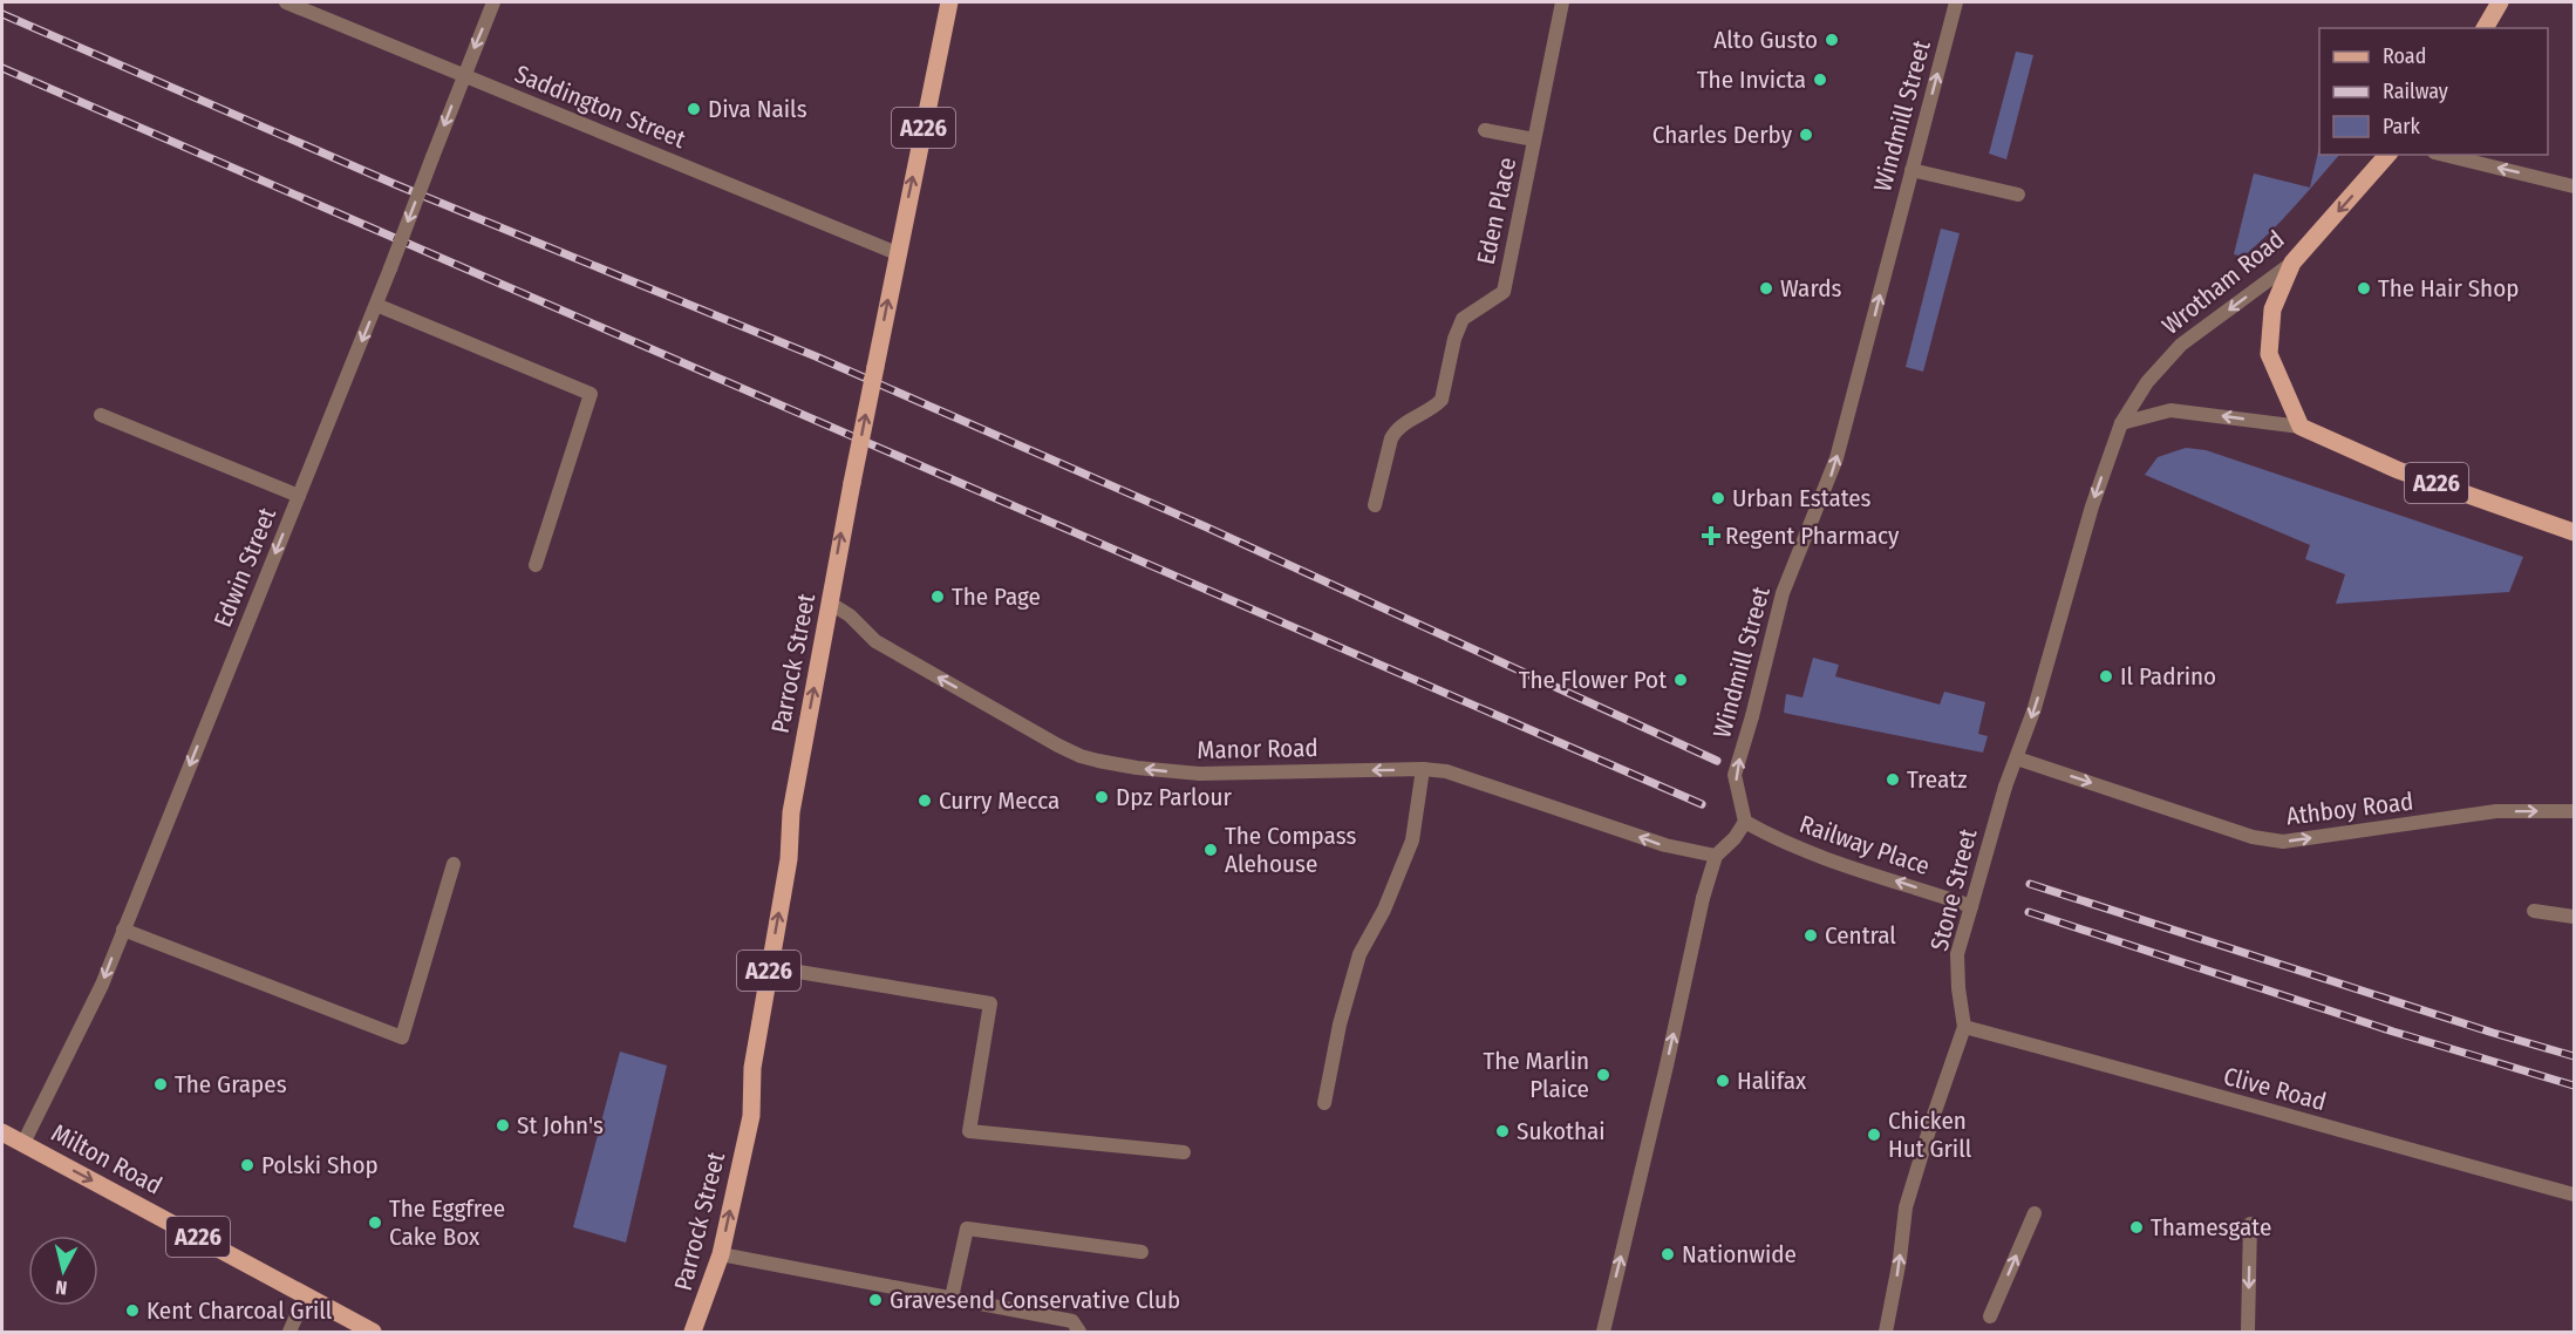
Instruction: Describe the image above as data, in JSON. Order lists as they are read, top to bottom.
{
  "streets": {
    "main road": [
      "A226",
      "Wrotham Road",
      "Parrock Street",
      "Milton Road"
    ],
    "street": [
      "Saddington Street",
      "Windmill Street",
      "Eden Place",
      "Edwin Street",
      "Manor Road",
      "Athboy Road",
      "Railway Place",
      "Stone Street",
      "Clive Road"
    ]
  },
  "crossings": [
    ["Saddington Street", "Edwin Street"],
    ["Saddington Street", "Parrock Street"],
    ["Windmill Street", "Railway Place"],
    ["Wrotham Road", "Stone Street"],
    ["Edwin Street", "Milton Road"],
    ["Parrock Street", "Manor Road"],
    ["Athboy Road", "Stone Street"],
    ["Railway Place", "Stone Street"],
    ["Stone Street", "Clive Road"]
  ],
  "one_way": [
    "Windmill Street",
    "Wrotham Road",
    "Edwin Street",
    "Parrock Street",
    "Manor Road",
    "Athboy Road",
    "Railway Place",
    "Milton Road"
  ],
  "places": {
    "other": [
      "Alto Gusto",
      "The Invicta",
      "Diva Nails",
      "Charles Derby",
      "Wards",
      "The Hair Shop",
      "Urban Estates",
      "The Page",
      "Il Padrino",
      "The Flower Pot",
      "Treatz",
      "Dpz Parlour",
      "Curry Mecca",
      "The Compass Alehouse",
      "Central",
      "The Marlin Plaice",
      "Halifax",
      "The Grapes",
      "St John's",
      "Sukothai",
      "Chicken Hut Grill",
      "Polski Shop",
      "The Eggfree Cake Box",
      "Thamesgate",
      "Nationwide",
      "Gravesend Conservative Club",
      "Kent Charcoal Grill"
    ],
    "health": ["Regent Pharmacy"]
  },
  "legend": ["Road", "Railway", "Park"],
  "north": "bottom"
}
